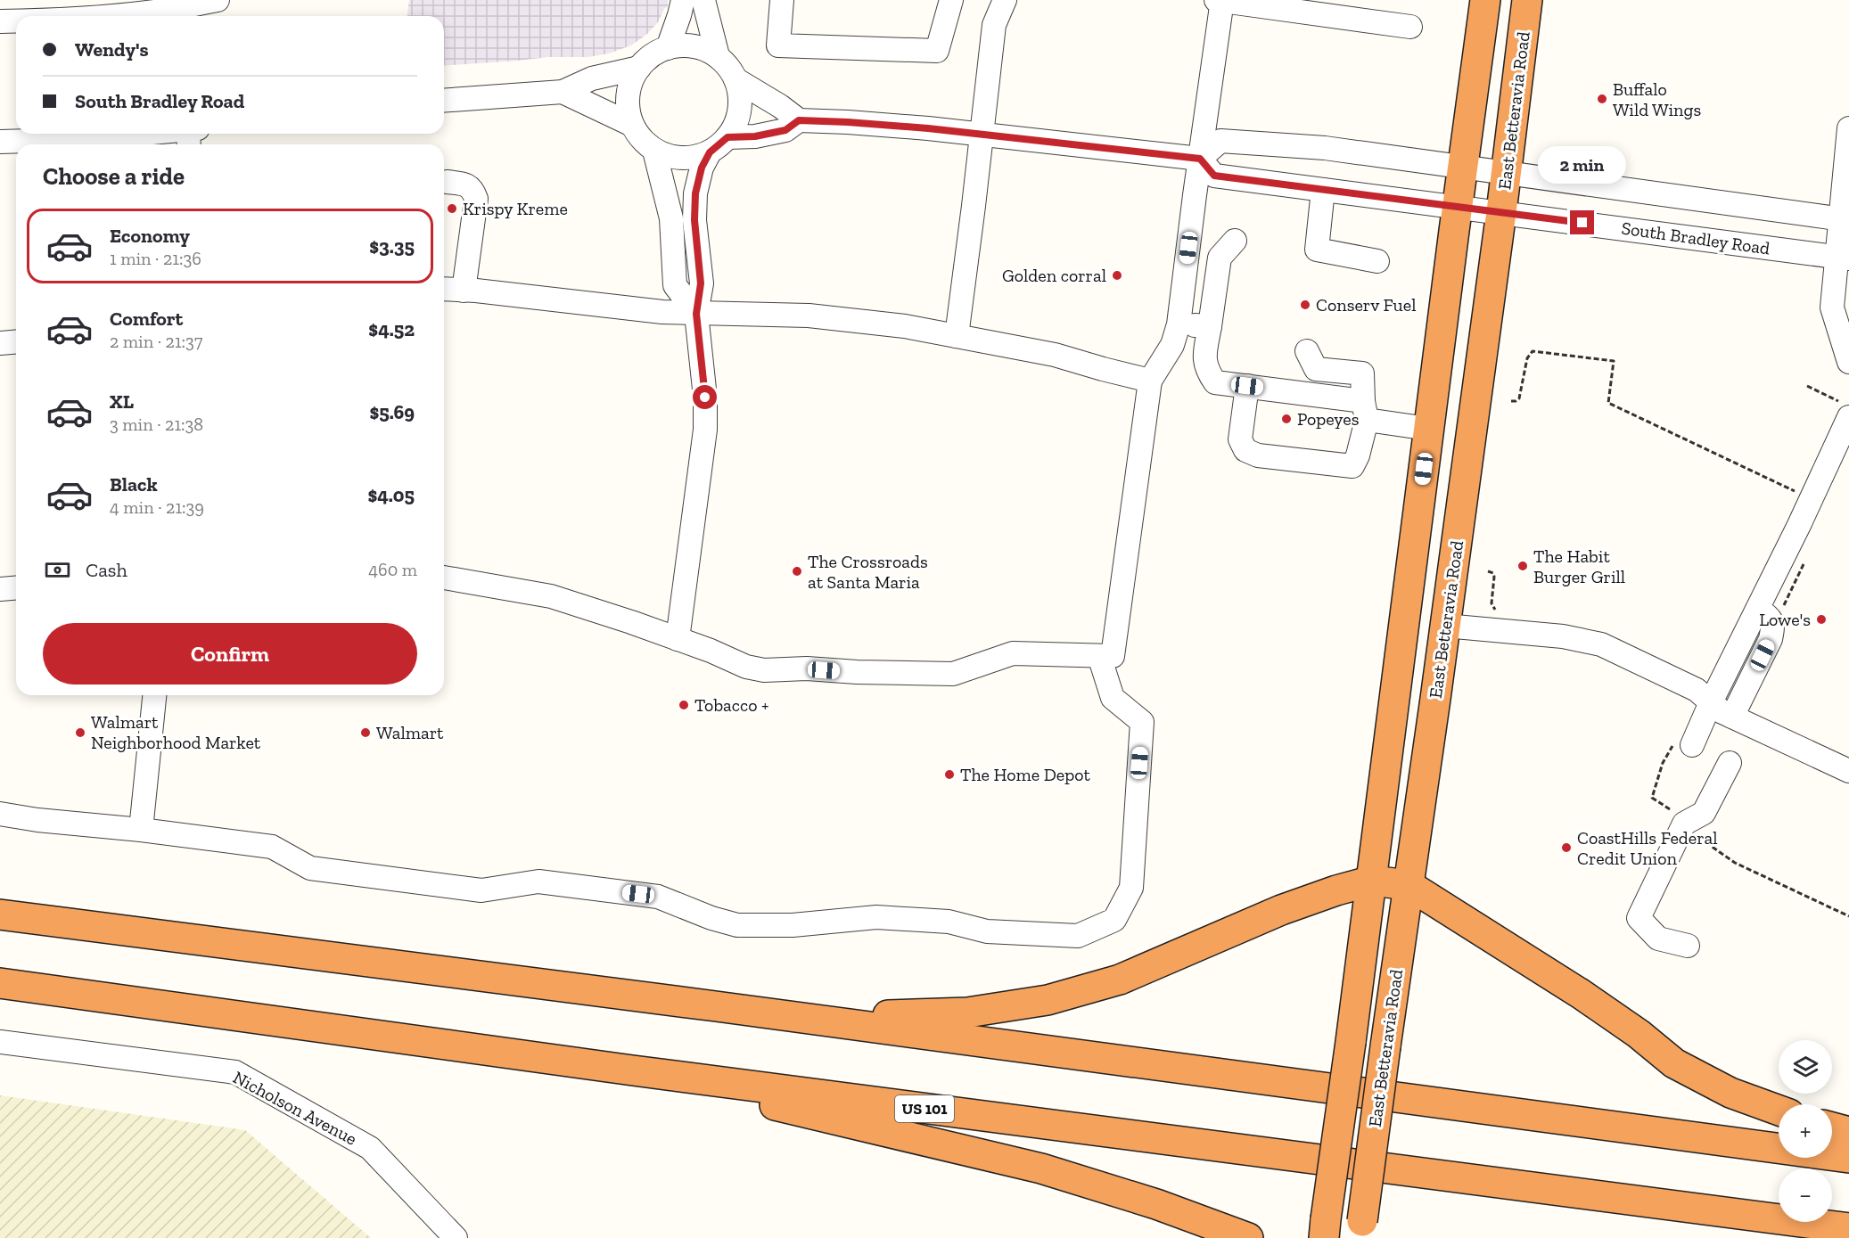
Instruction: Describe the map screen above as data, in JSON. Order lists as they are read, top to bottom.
{
  "streets": {
    "highway": ["East Betteravia Road", "US 101"],
    "street": ["South Bradley Road", "Nicholson Avenue"]
  },
  "crossings": [
    ["East Betteravia Road", "South Bradley Road"]
  ],
  "places": [
    "Buffalo Wild Wings",
    "Krispy Kreme",
    "Golden corral",
    "Conserv Fuel",
    "Popeyes",
    "The Habit Burger Grill",
    "The Crossroads at Santa Maria",
    "Lowe's",
    "Tobacco +",
    "Walmart Neighborhood Market",
    "Walmart",
    "The Home Depot",
    "CoastHills Federal Credit Union"
  ],
  "page": {
    "banner": ["Wendy's", "South Bradley Road"],
    "heading": "Choose a ride",
    "bubble": "2 min",
    "list": [
      {
        "name": "Economy",
        "note": "1 min · 21:36",
        "value": "$3.35"
      },
      {
        "name": "Comfort",
        "note": "2 min · 21:37",
        "value": "$4.52"
      },
      {
        "name": "XL",
        "note": "3 min · 21:38",
        "value": "$5.69"
      },
      {
        "name": "Black",
        "note": "4 min · 21:39",
        "value": "$4.05"
      }
    ],
    "pay": ["Cash", "460 m"],
    "buttons": "Confirm",
    "map_buttons": ["+", "−"]
  }
}
